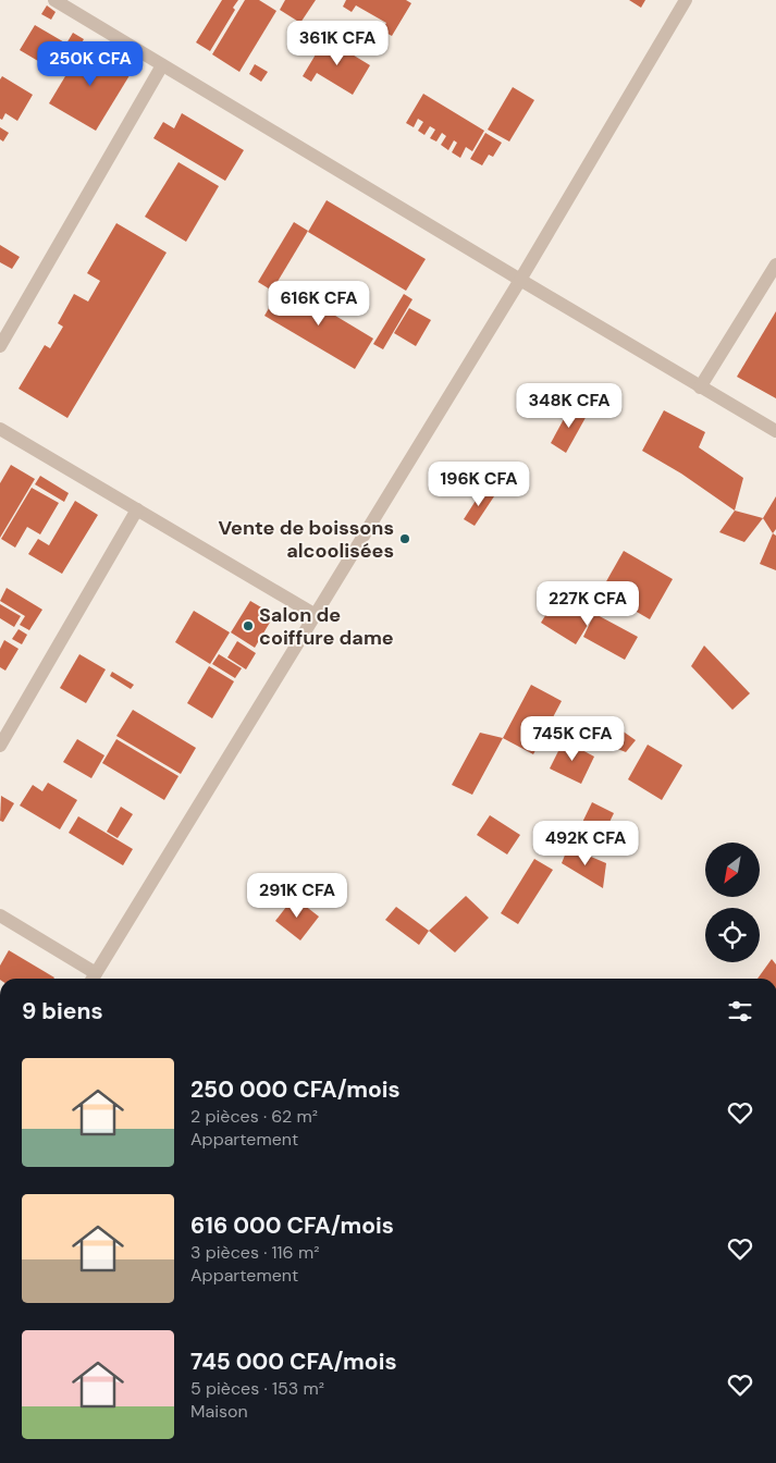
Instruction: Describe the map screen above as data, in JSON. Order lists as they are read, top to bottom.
{
  "places": ["Vente de boissons alcoolisées", "Salon de coiffure dame"],
  "north": "bottom left",
  "page": {
    "price": [
      "361K CFA",
      "250K CFA",
      "616K CFA",
      "348K CFA",
      "196K CFA",
      "227K CFA",
      "745K CFA",
      "492K CFA",
      "291K CFA"
    ],
    "heading": "9 biens",
    "list": [
      {
        "name": "250 000 CFA/mois",
        "note": "2 pièces · 62 m² · Appartement"
      },
      {
        "name": "616 000 CFA/mois",
        "note": "3 pièces · 116 m² · Appartement"
      },
      {
        "name": "745 000 CFA/mois",
        "note": "5 pièces · 153 m² · Maison"
      }
    ]
  }
}
